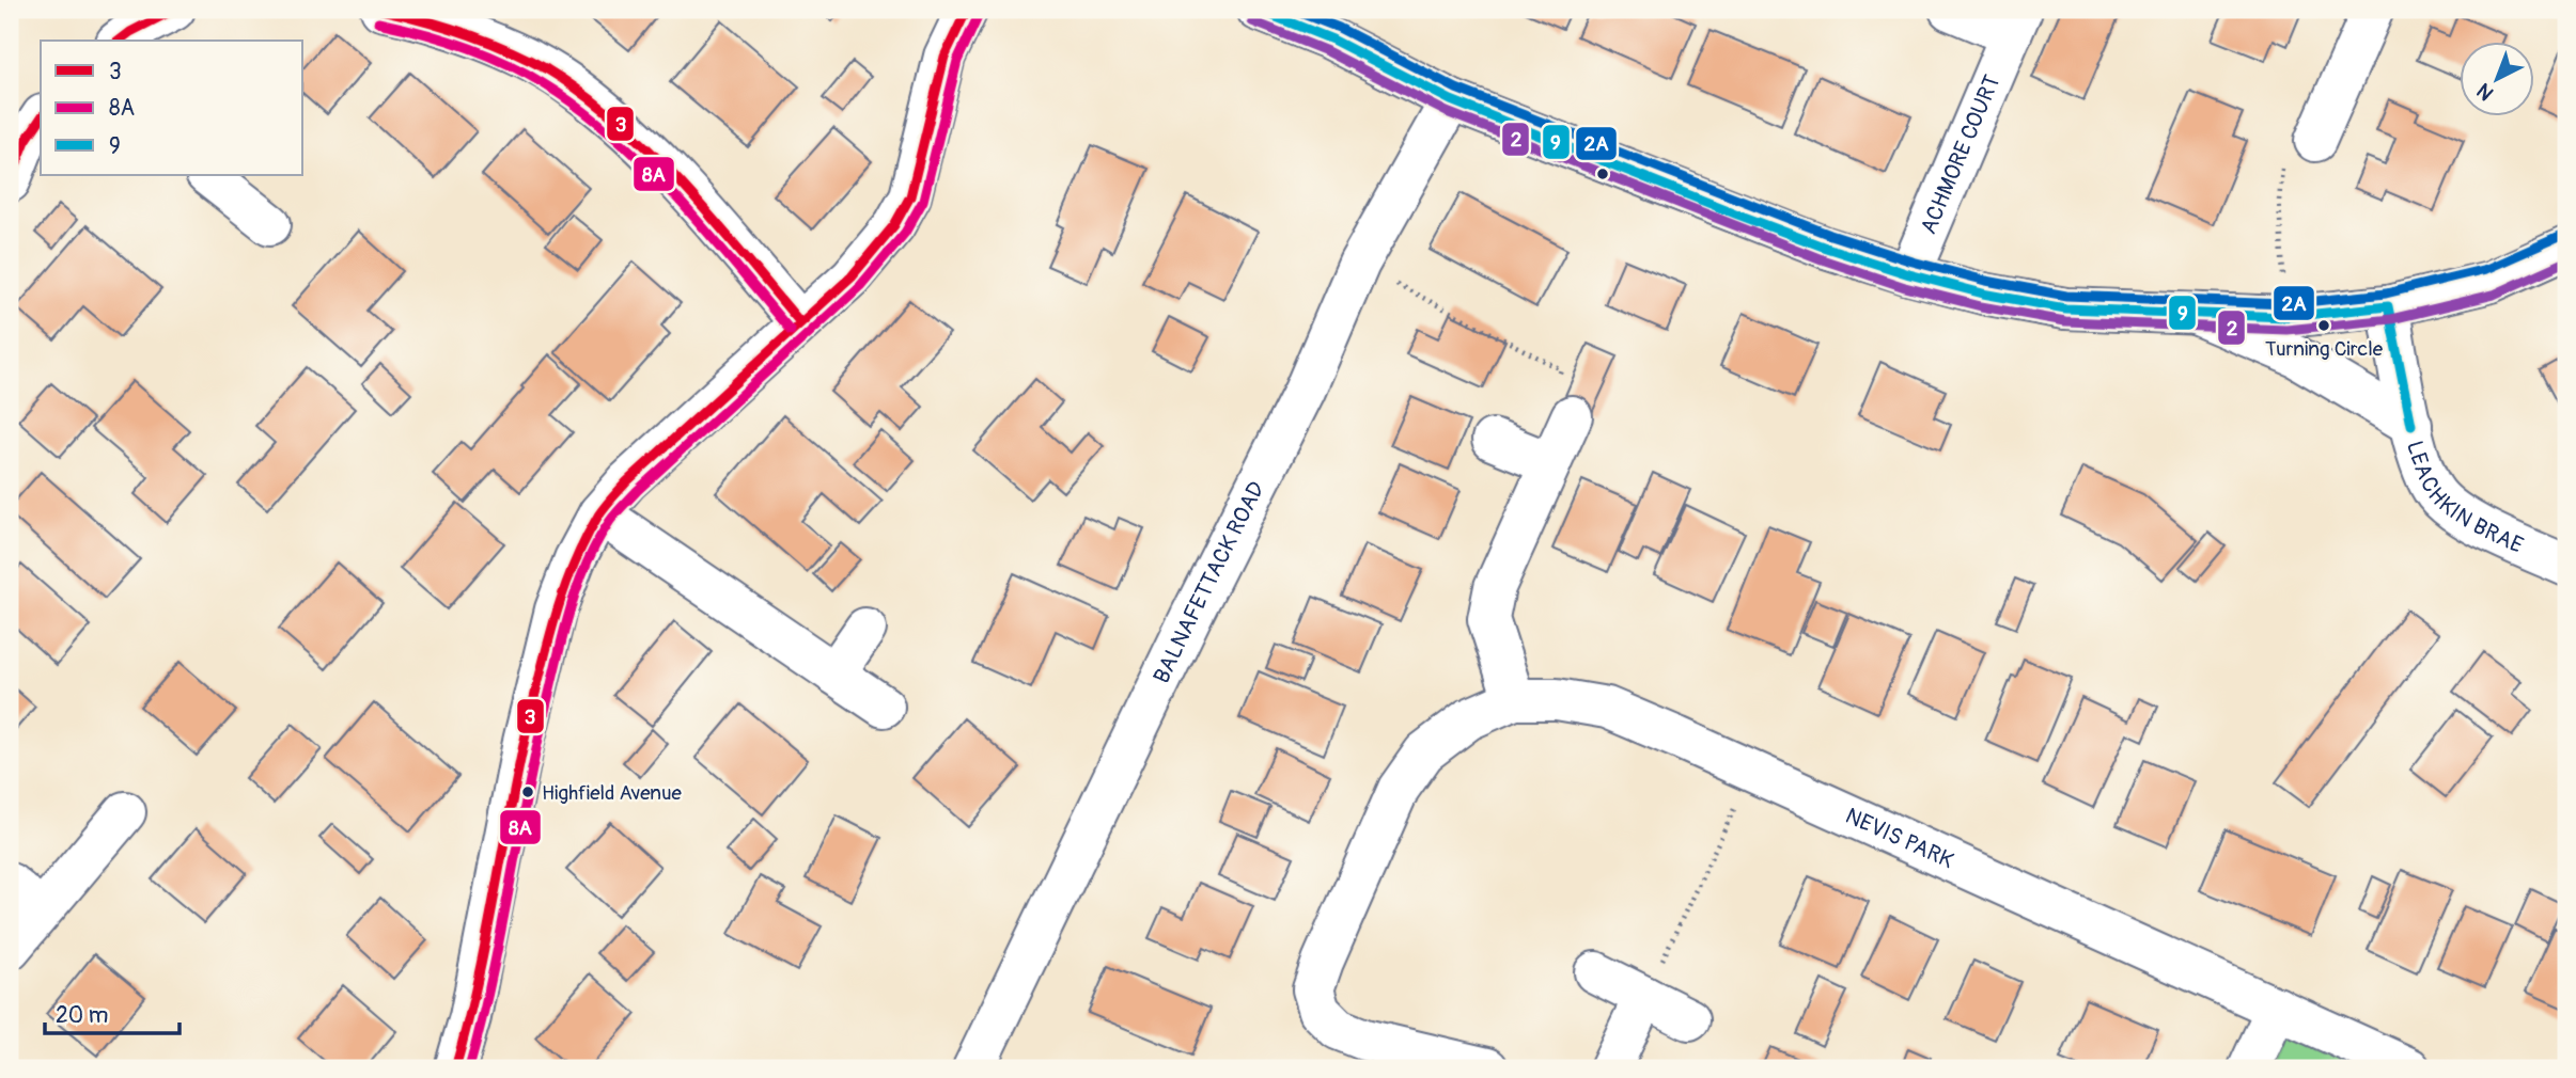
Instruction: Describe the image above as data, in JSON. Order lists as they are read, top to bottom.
{
  "streets": {
    "street": [
      "ACHMORE COURT",
      "LEACHKIN BRAE",
      "BALNAFETTACK ROAD",
      "NEVIS PARK"
    ]
  },
  "places": ["Turning Circle", "Highfield Avenue"],
  "lines": [
    "transit line 3",
    "transit line 9",
    "transit line 2A",
    "transit line 8A",
    "transit line 2"
  ],
  "legend": ["3", "8A", "9"],
  "scale_bar": "20 m",
  "north": "bottom left"
}
